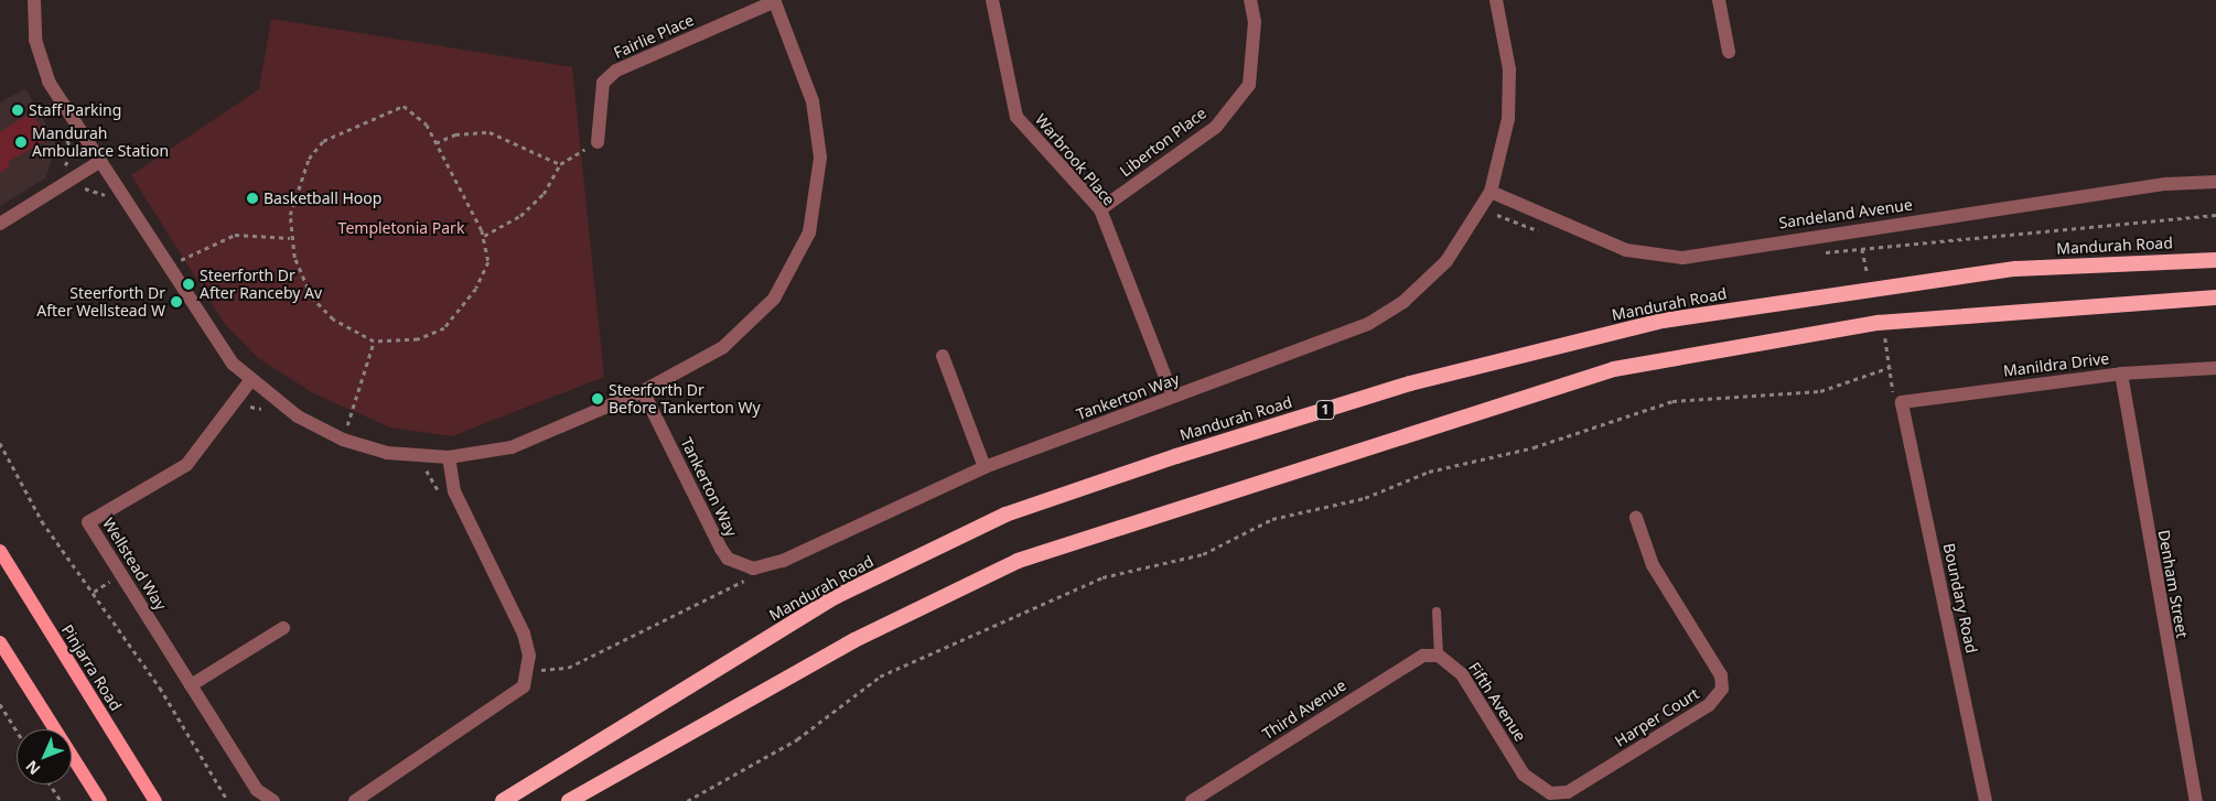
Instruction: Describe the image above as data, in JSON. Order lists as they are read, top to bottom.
{
  "streets": {
    "highway": ["Mandurah Road", "1"],
    "main road": ["Pinjarra Road"],
    "street": [
      "Fairlie Place",
      "Liberton Place",
      "Warbrook Place",
      "Sandeland Avenue",
      "Manildra Drive",
      "Tankerton Way",
      "Wellstead Way",
      "Denham Street",
      "Boundary Road",
      "Fifth Avenue",
      "Third Avenue",
      "Harper Court"
    ]
  },
  "crossings": [
    ["Liberton Place", "Warbrook Place"],
    ["Warbrook Place", "Tankerton Way"],
    ["Sandeland Avenue", "Tankerton Way"],
    ["Manildra Drive", "Denham Street"],
    ["Manildra Drive", "Boundary Road"],
    ["Fifth Avenue", "Third Avenue"],
    ["Fifth Avenue", "Harper Court"]
  ],
  "parks": ["Templetonia Park"],
  "places": [
    "Staff Parking",
    "Mandurah Ambulance Station",
    "Basketball Hoop",
    "Steerforth Dr After Ranceby Av",
    "Steerforth Dr After Wellstead W",
    "Steerforth Dr Before Tankerton Wy"
  ],
  "north": "bottom left"
}
